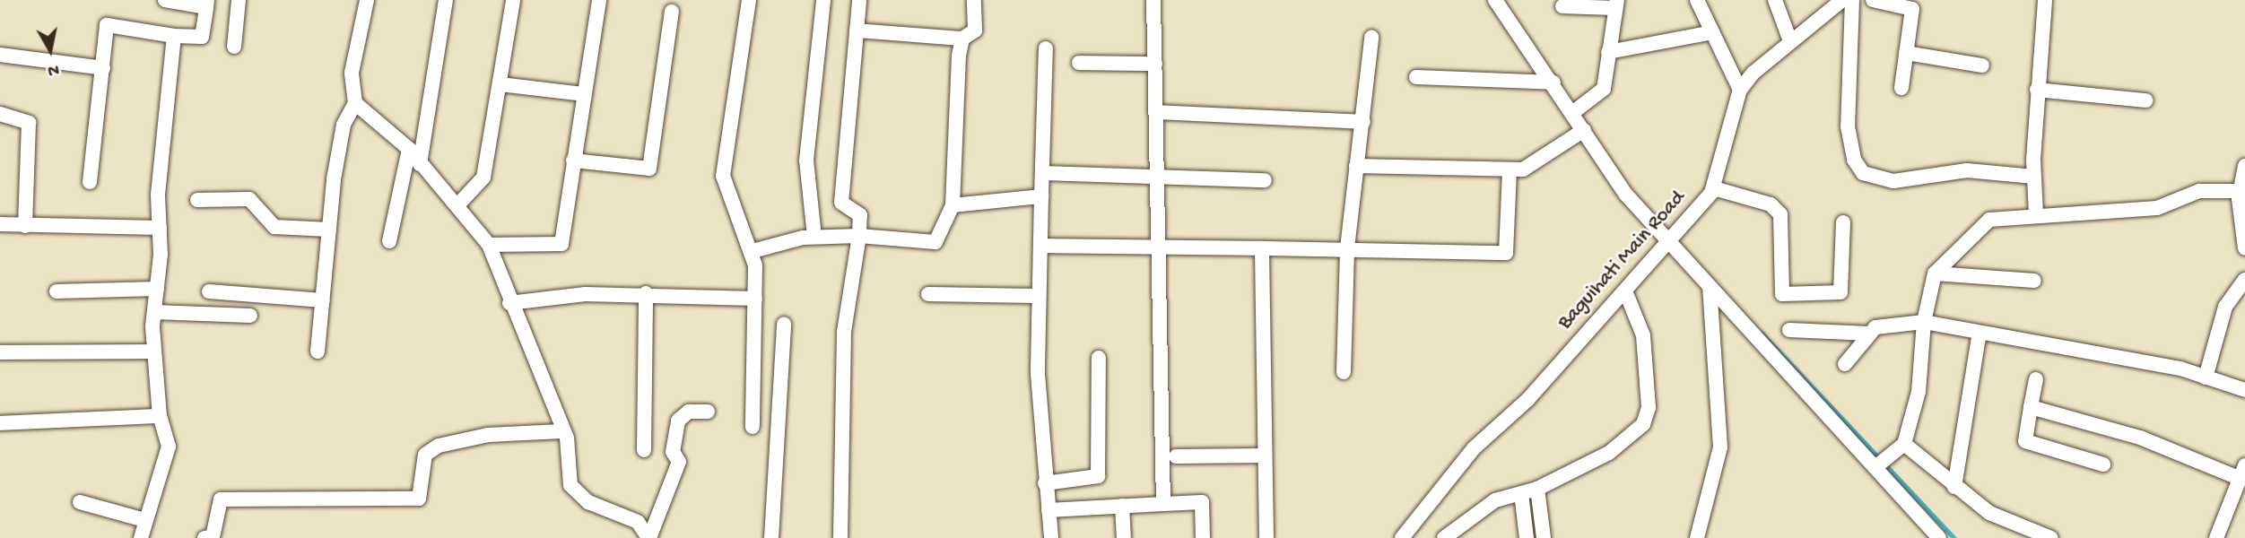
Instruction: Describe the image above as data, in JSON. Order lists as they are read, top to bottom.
{
  "streets": {
    "street": ["Baguihati Main Road"]
  },
  "north": "bottom"
}
